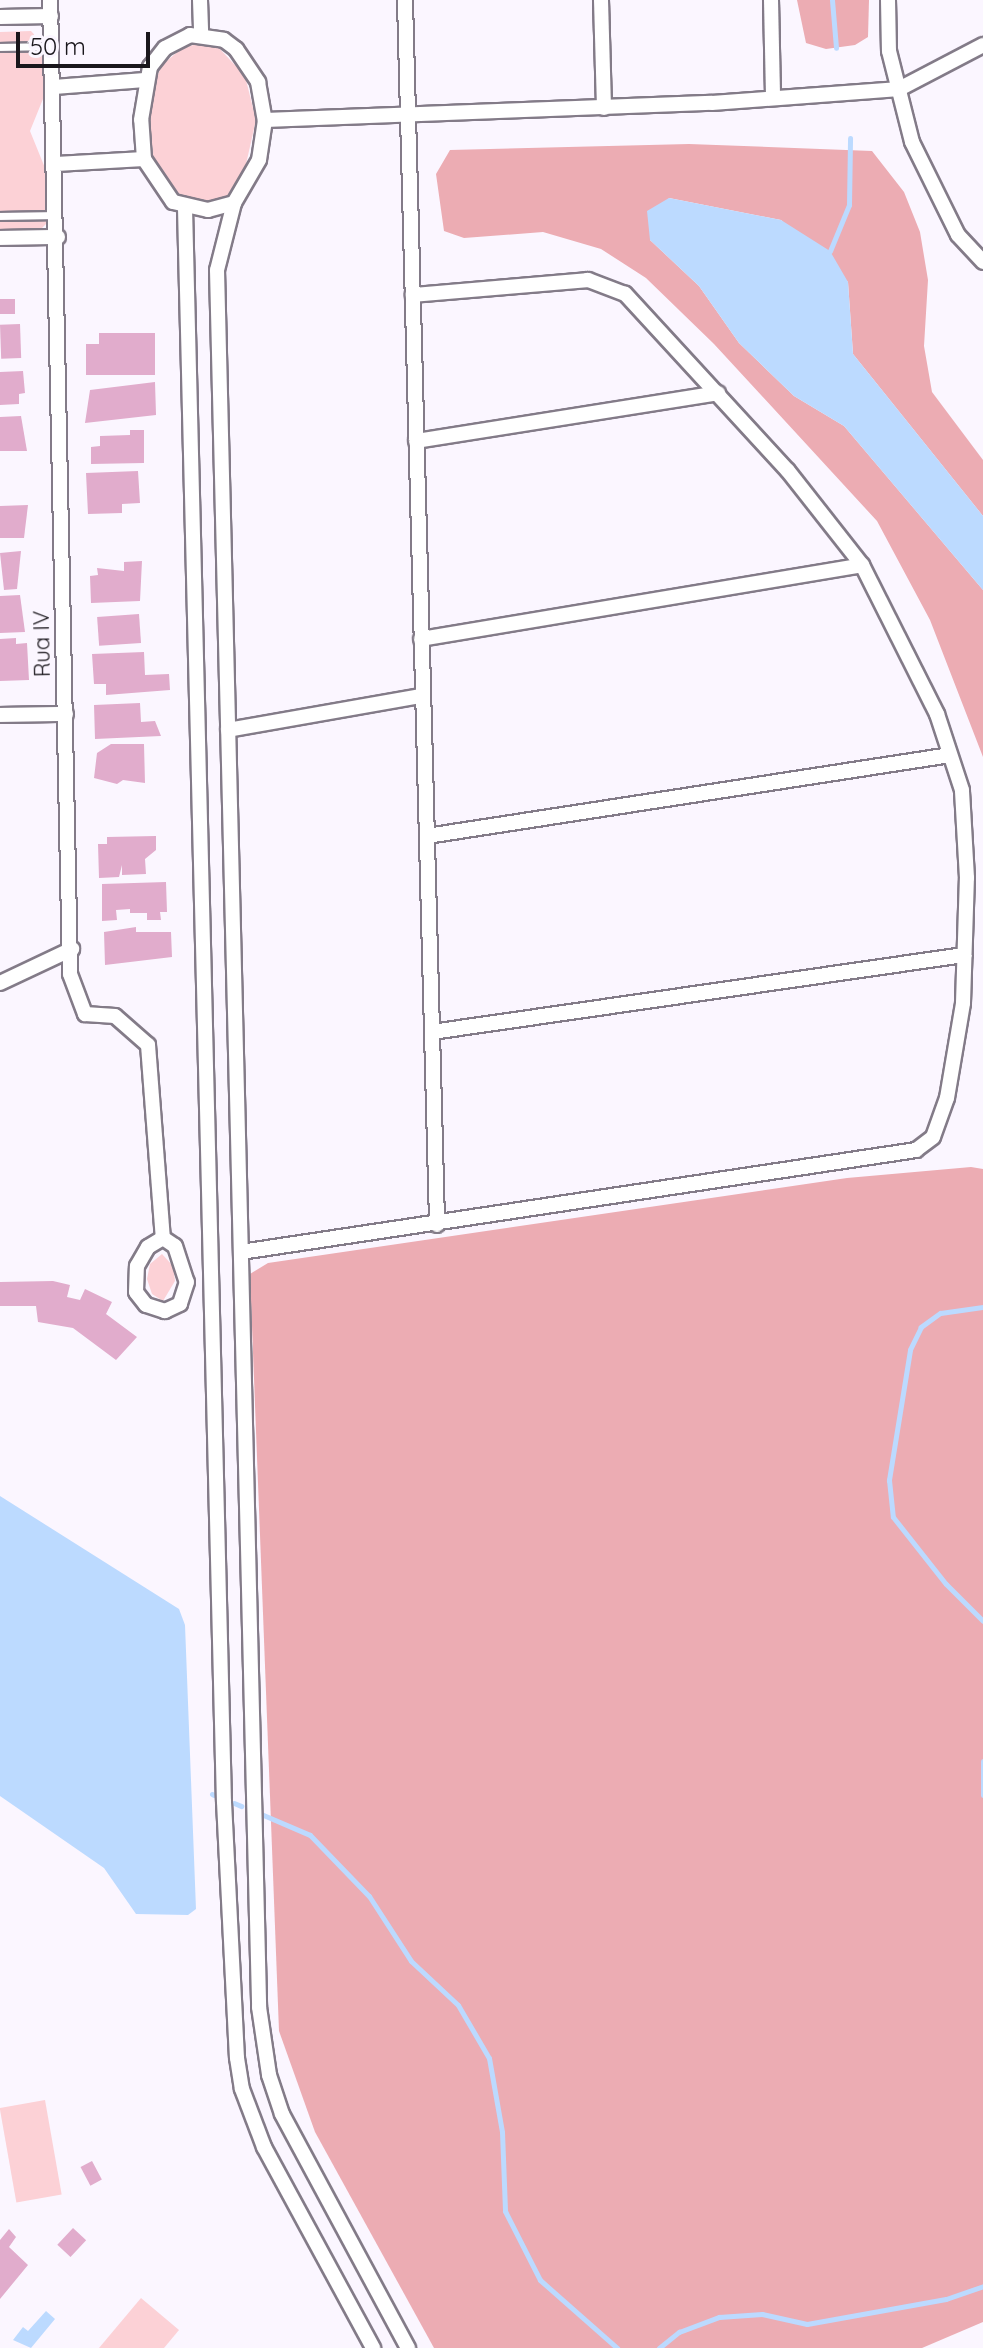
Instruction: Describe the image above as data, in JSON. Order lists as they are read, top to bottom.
{
  "streets": {
    "street": ["Rua IV"]
  },
  "scale_bar": "50 m"
}
